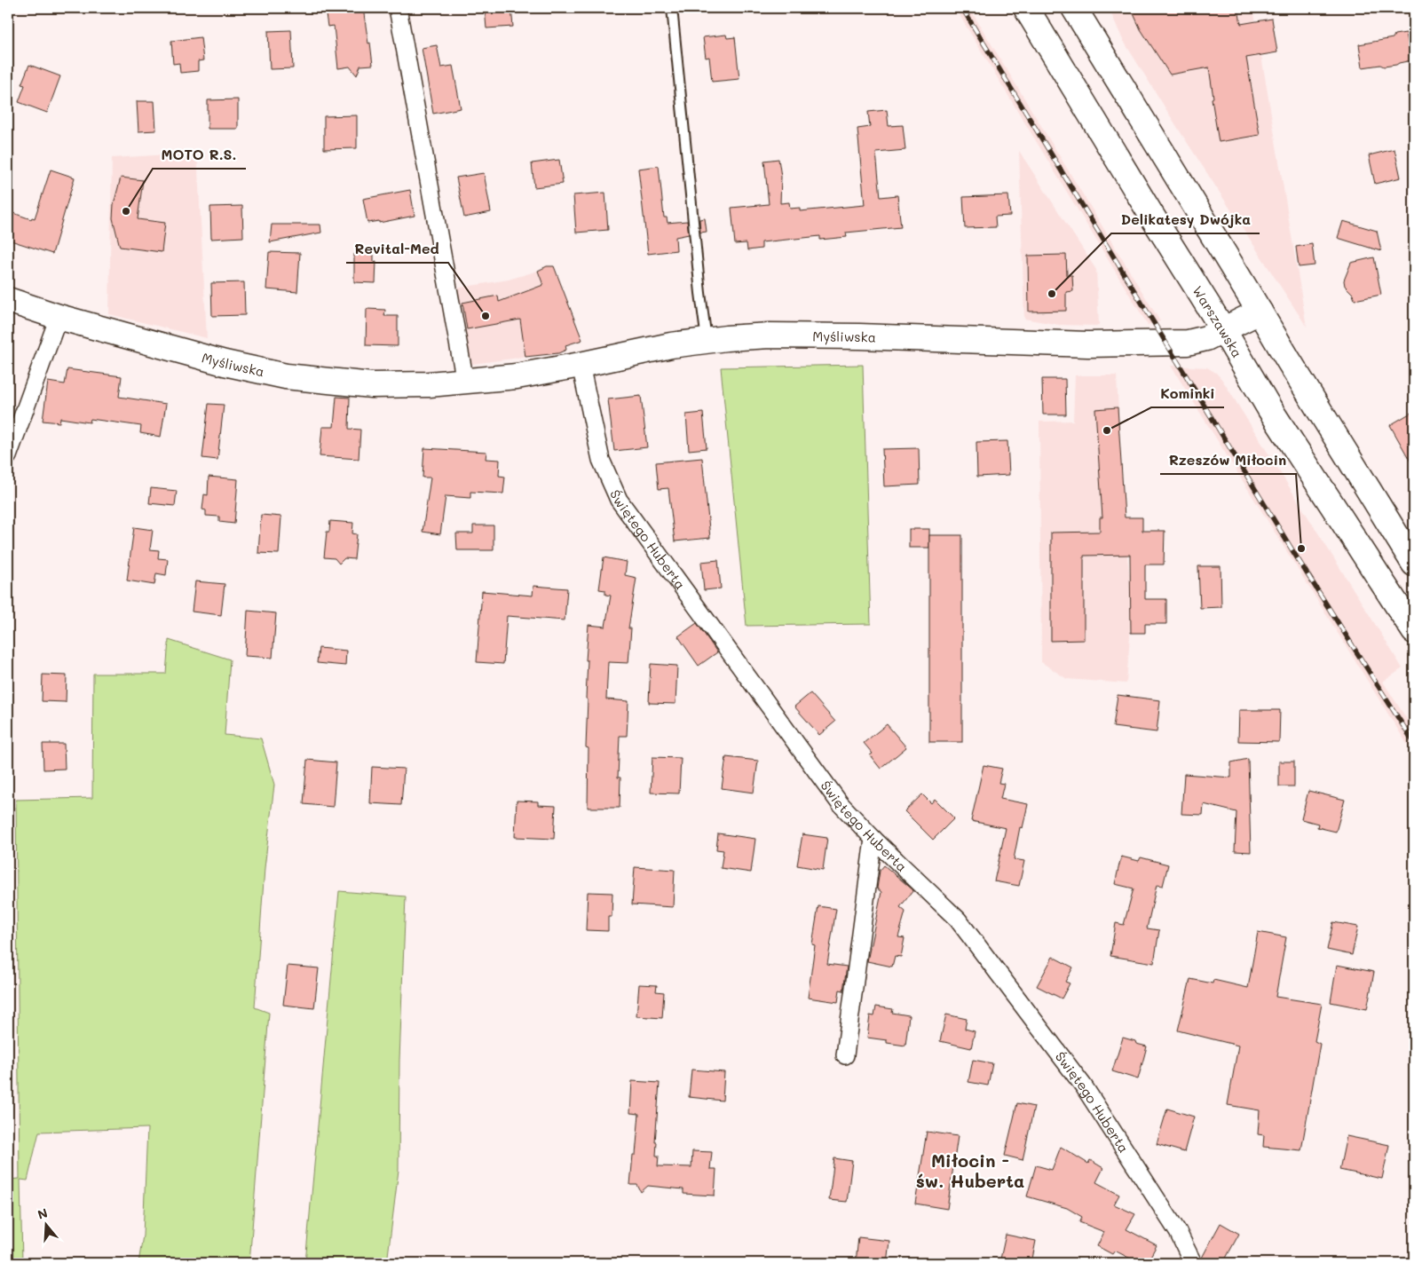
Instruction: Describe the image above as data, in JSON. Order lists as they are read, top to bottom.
{
  "streets": {
    "main road": ["Warszawska", "Myśliwska"],
    "street": ["Świętego Huberta"]
  },
  "crossings": [
    ["Warszawska", "Myśliwska"],
    ["Myśliwska", "Świętego Huberta"]
  ],
  "districts": ["Miłocin - św. Huberta"],
  "places": [
    "MOTO R.S.",
    "Delikatesy Dwójka",
    "Revital-Med",
    "Kominki",
    "Rzeszów Miłocin"
  ],
  "north": "top"
}
